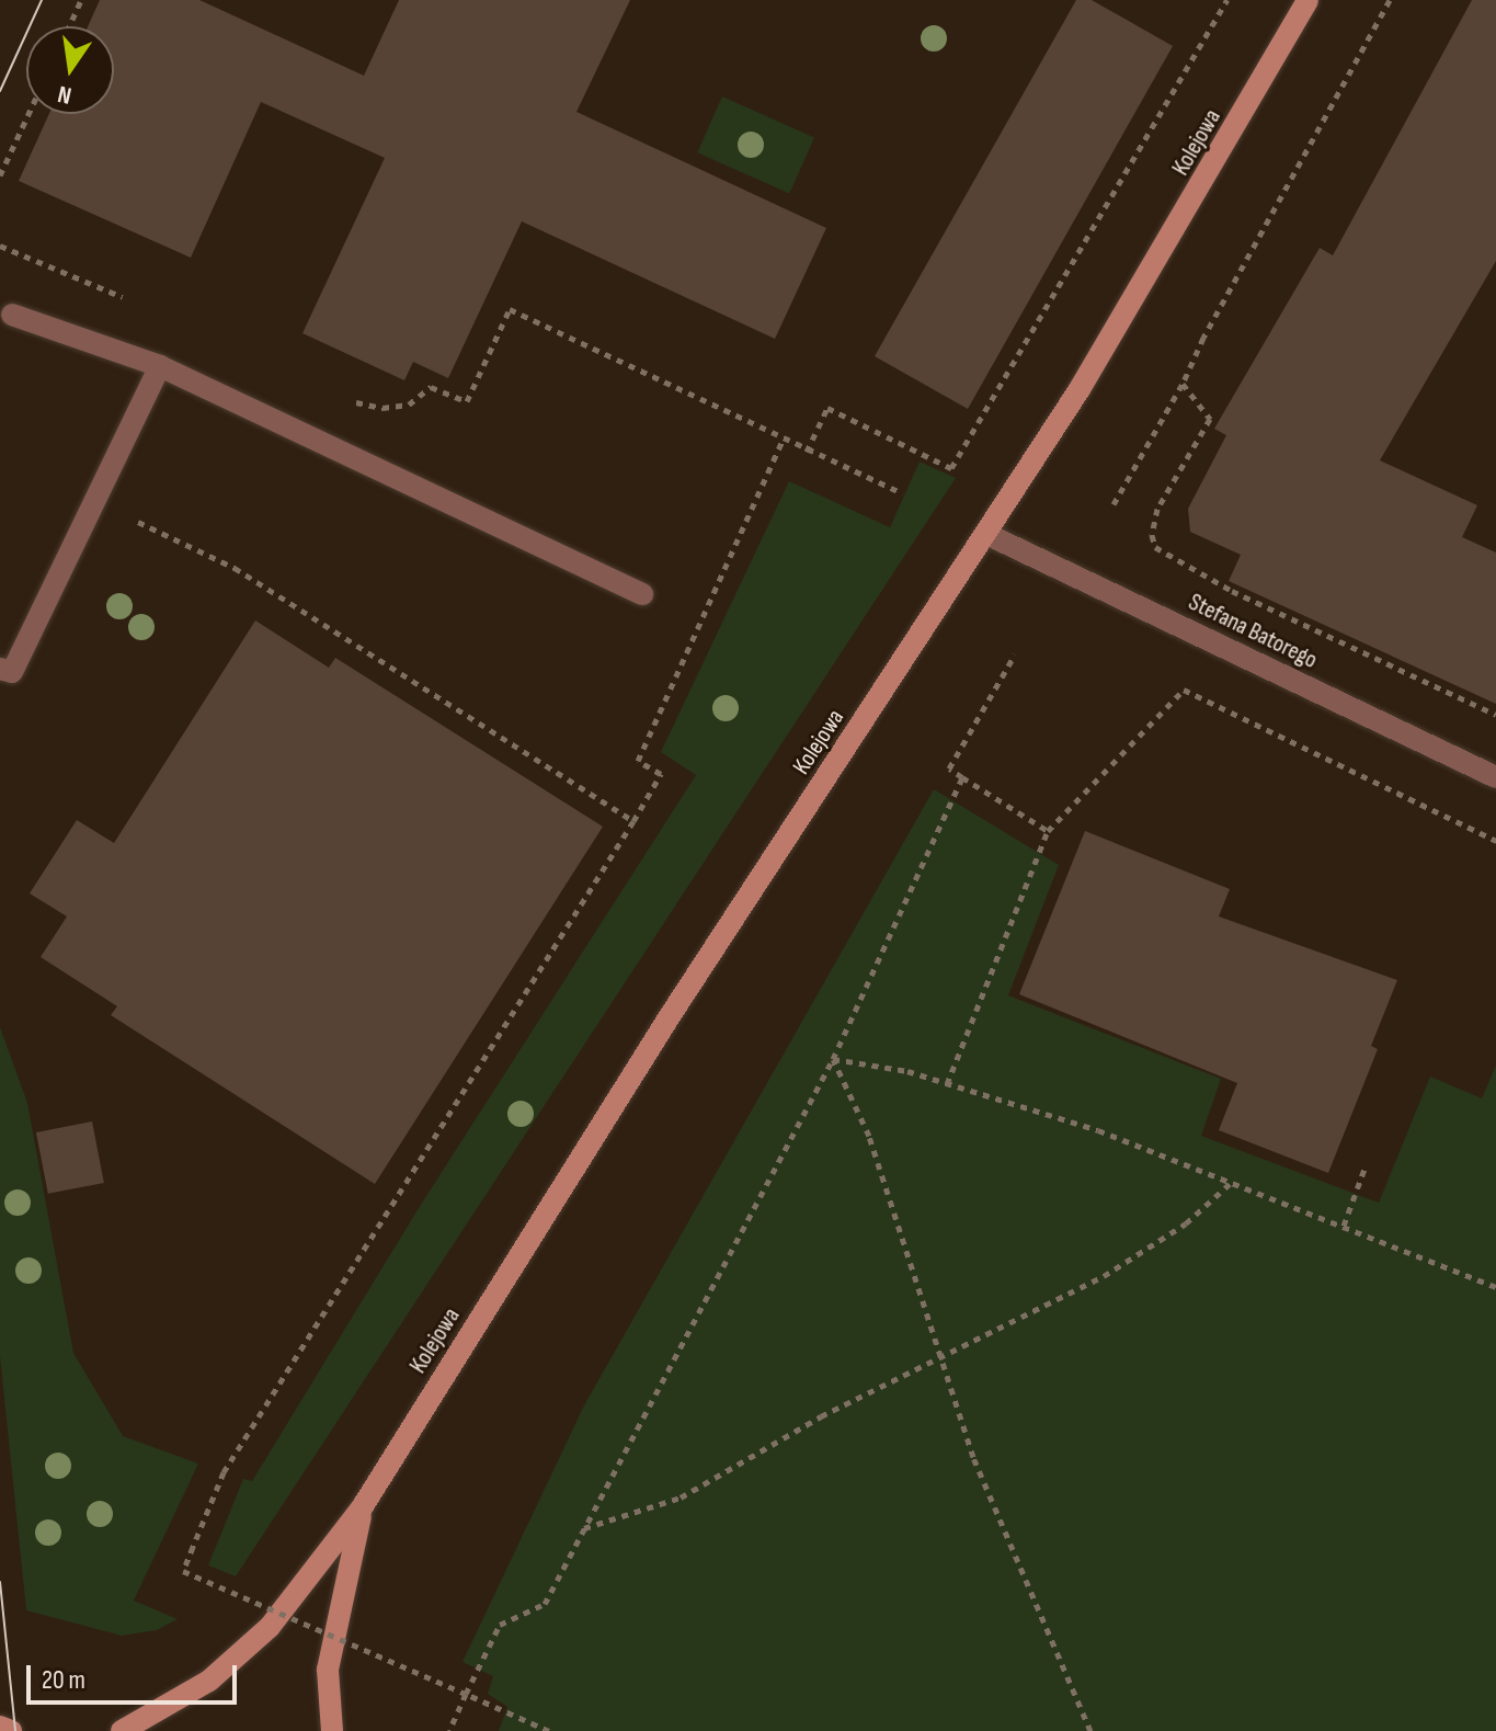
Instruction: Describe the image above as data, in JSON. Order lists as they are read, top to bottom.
{
  "streets": {
    "main road": ["Kolejowa"],
    "street": ["Stefana Batorego"]
  },
  "crossings": [
    ["Kolejowa", "Stefana Batorego"]
  ],
  "scale_bar": "20 m",
  "north": "bottom"
}
